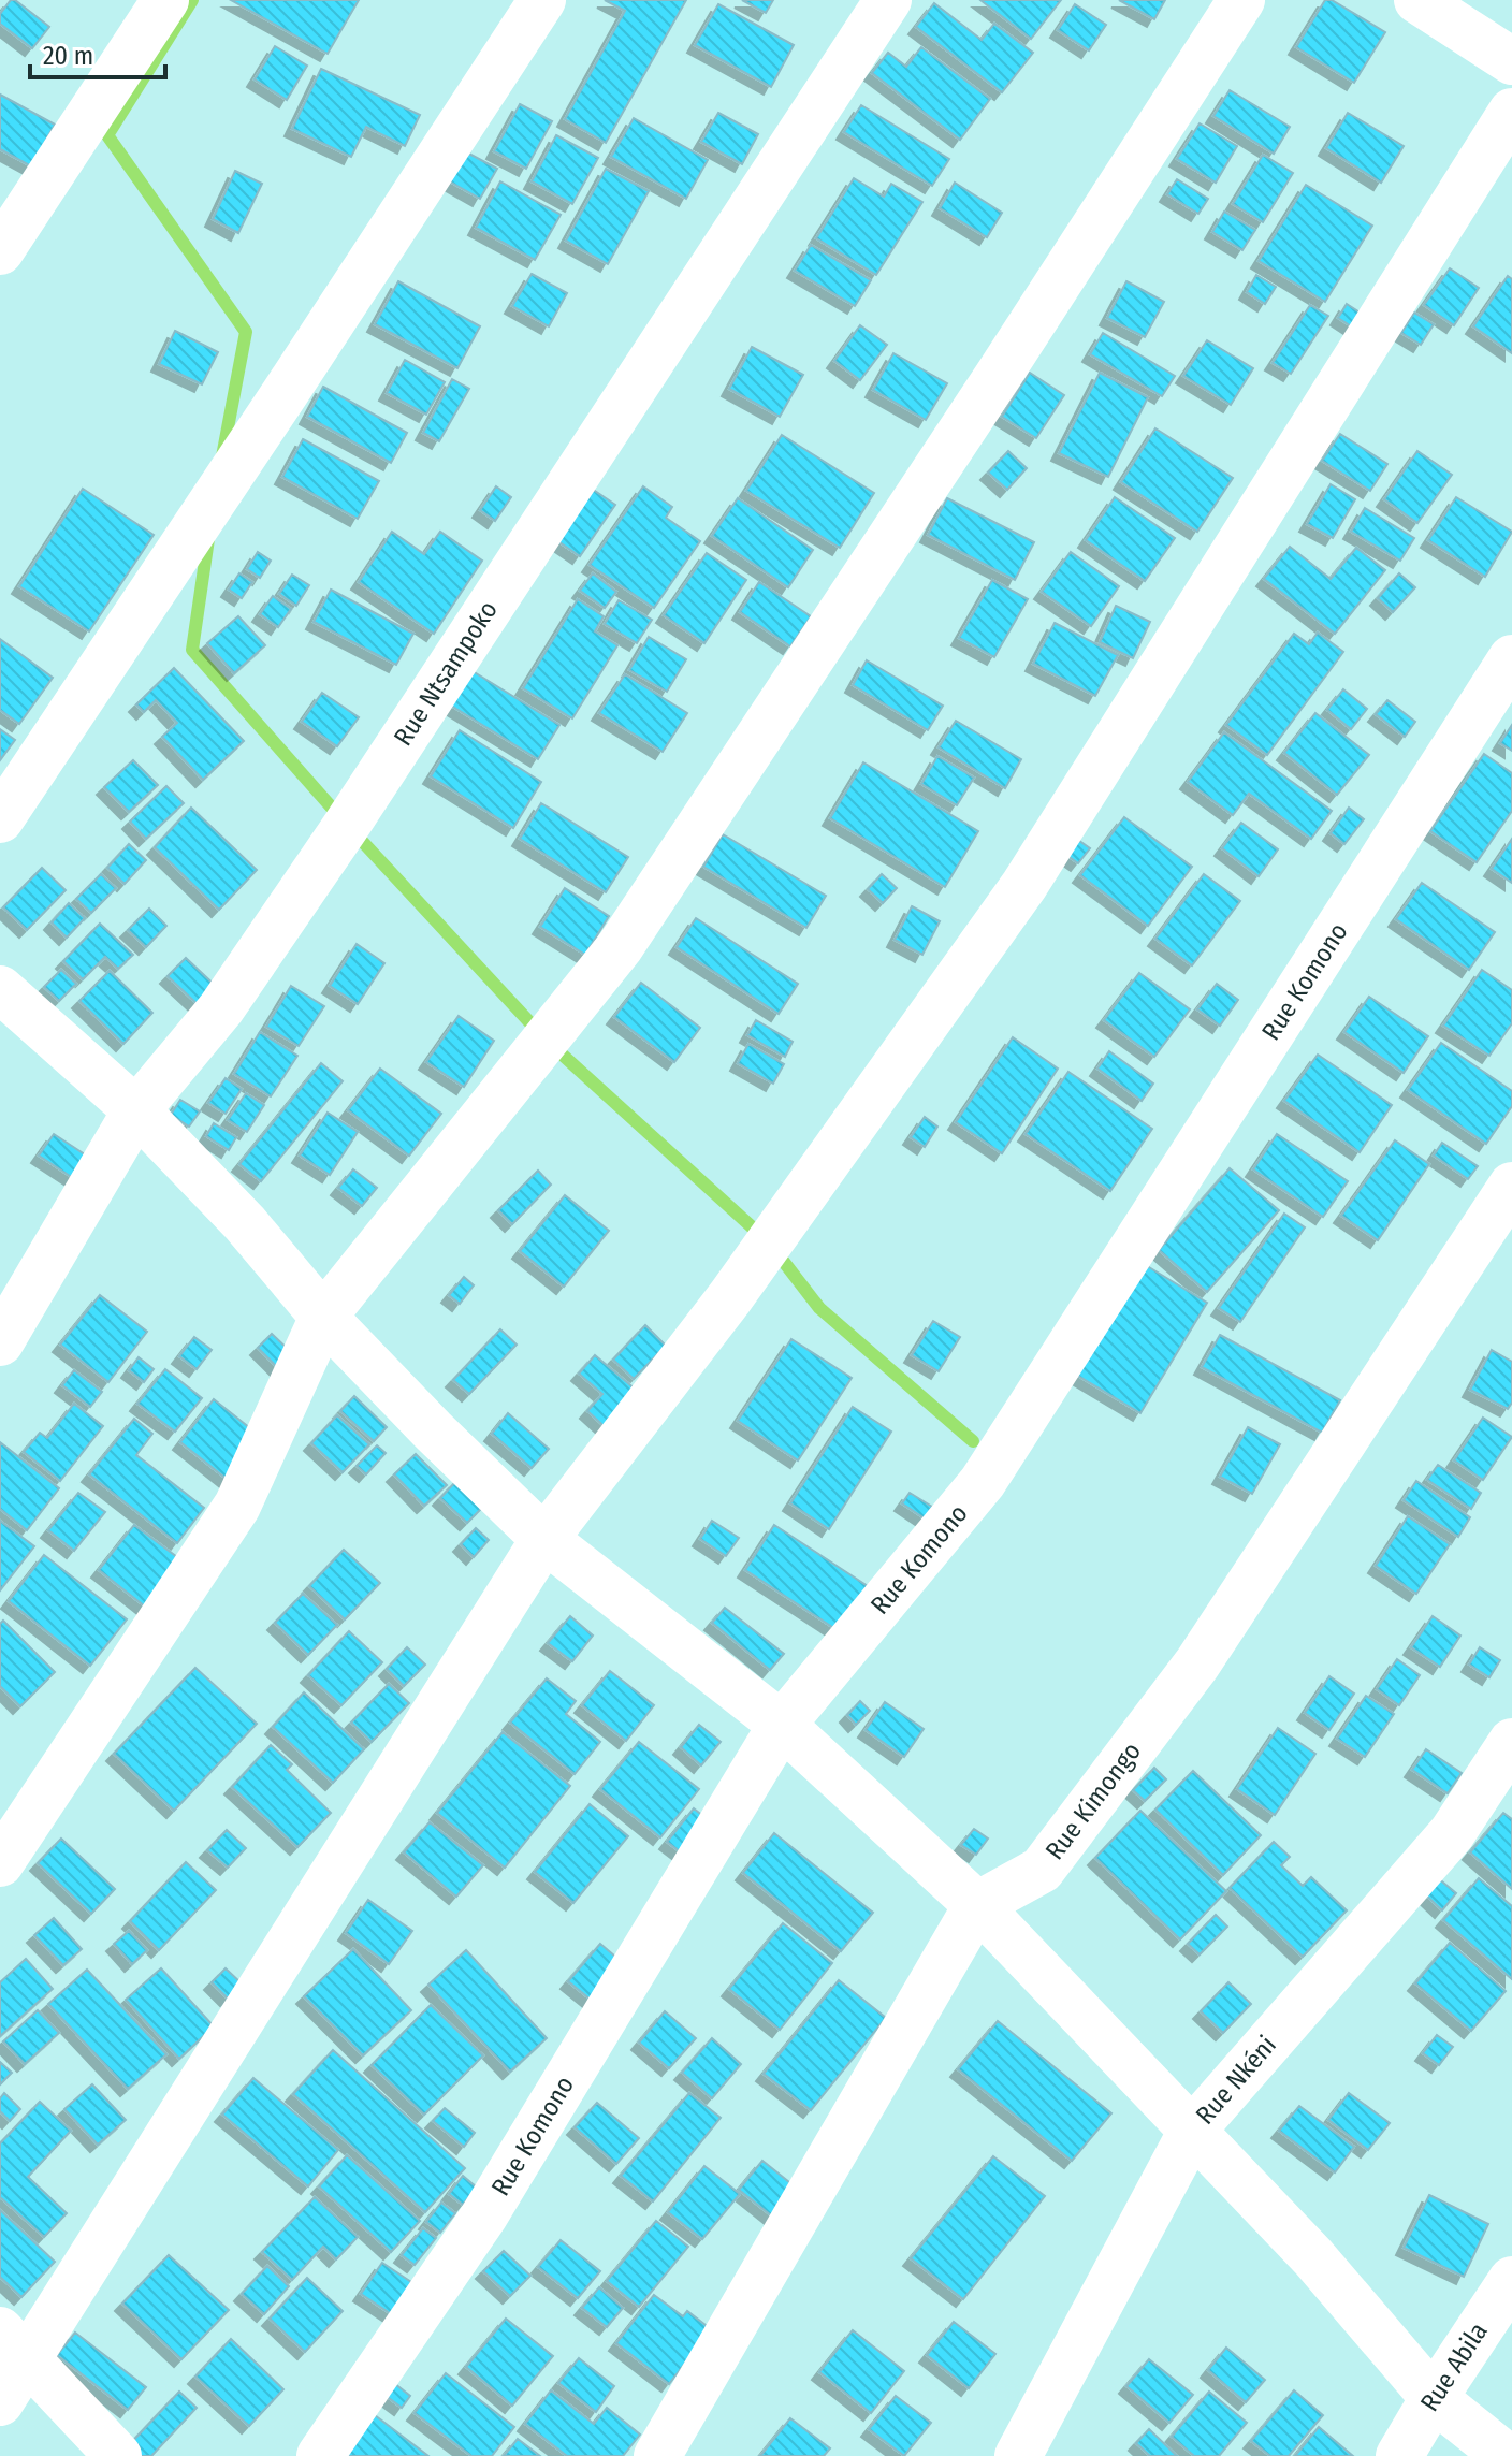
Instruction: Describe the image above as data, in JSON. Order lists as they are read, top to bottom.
{
  "streets": {
    "street": [
      "Rue Ntsampoko",
      "Rue Komono",
      "Rue Kimongo",
      "Rue Nkéni",
      "Rue Abila"
    ]
  },
  "scale_bar": "20 m"
}
